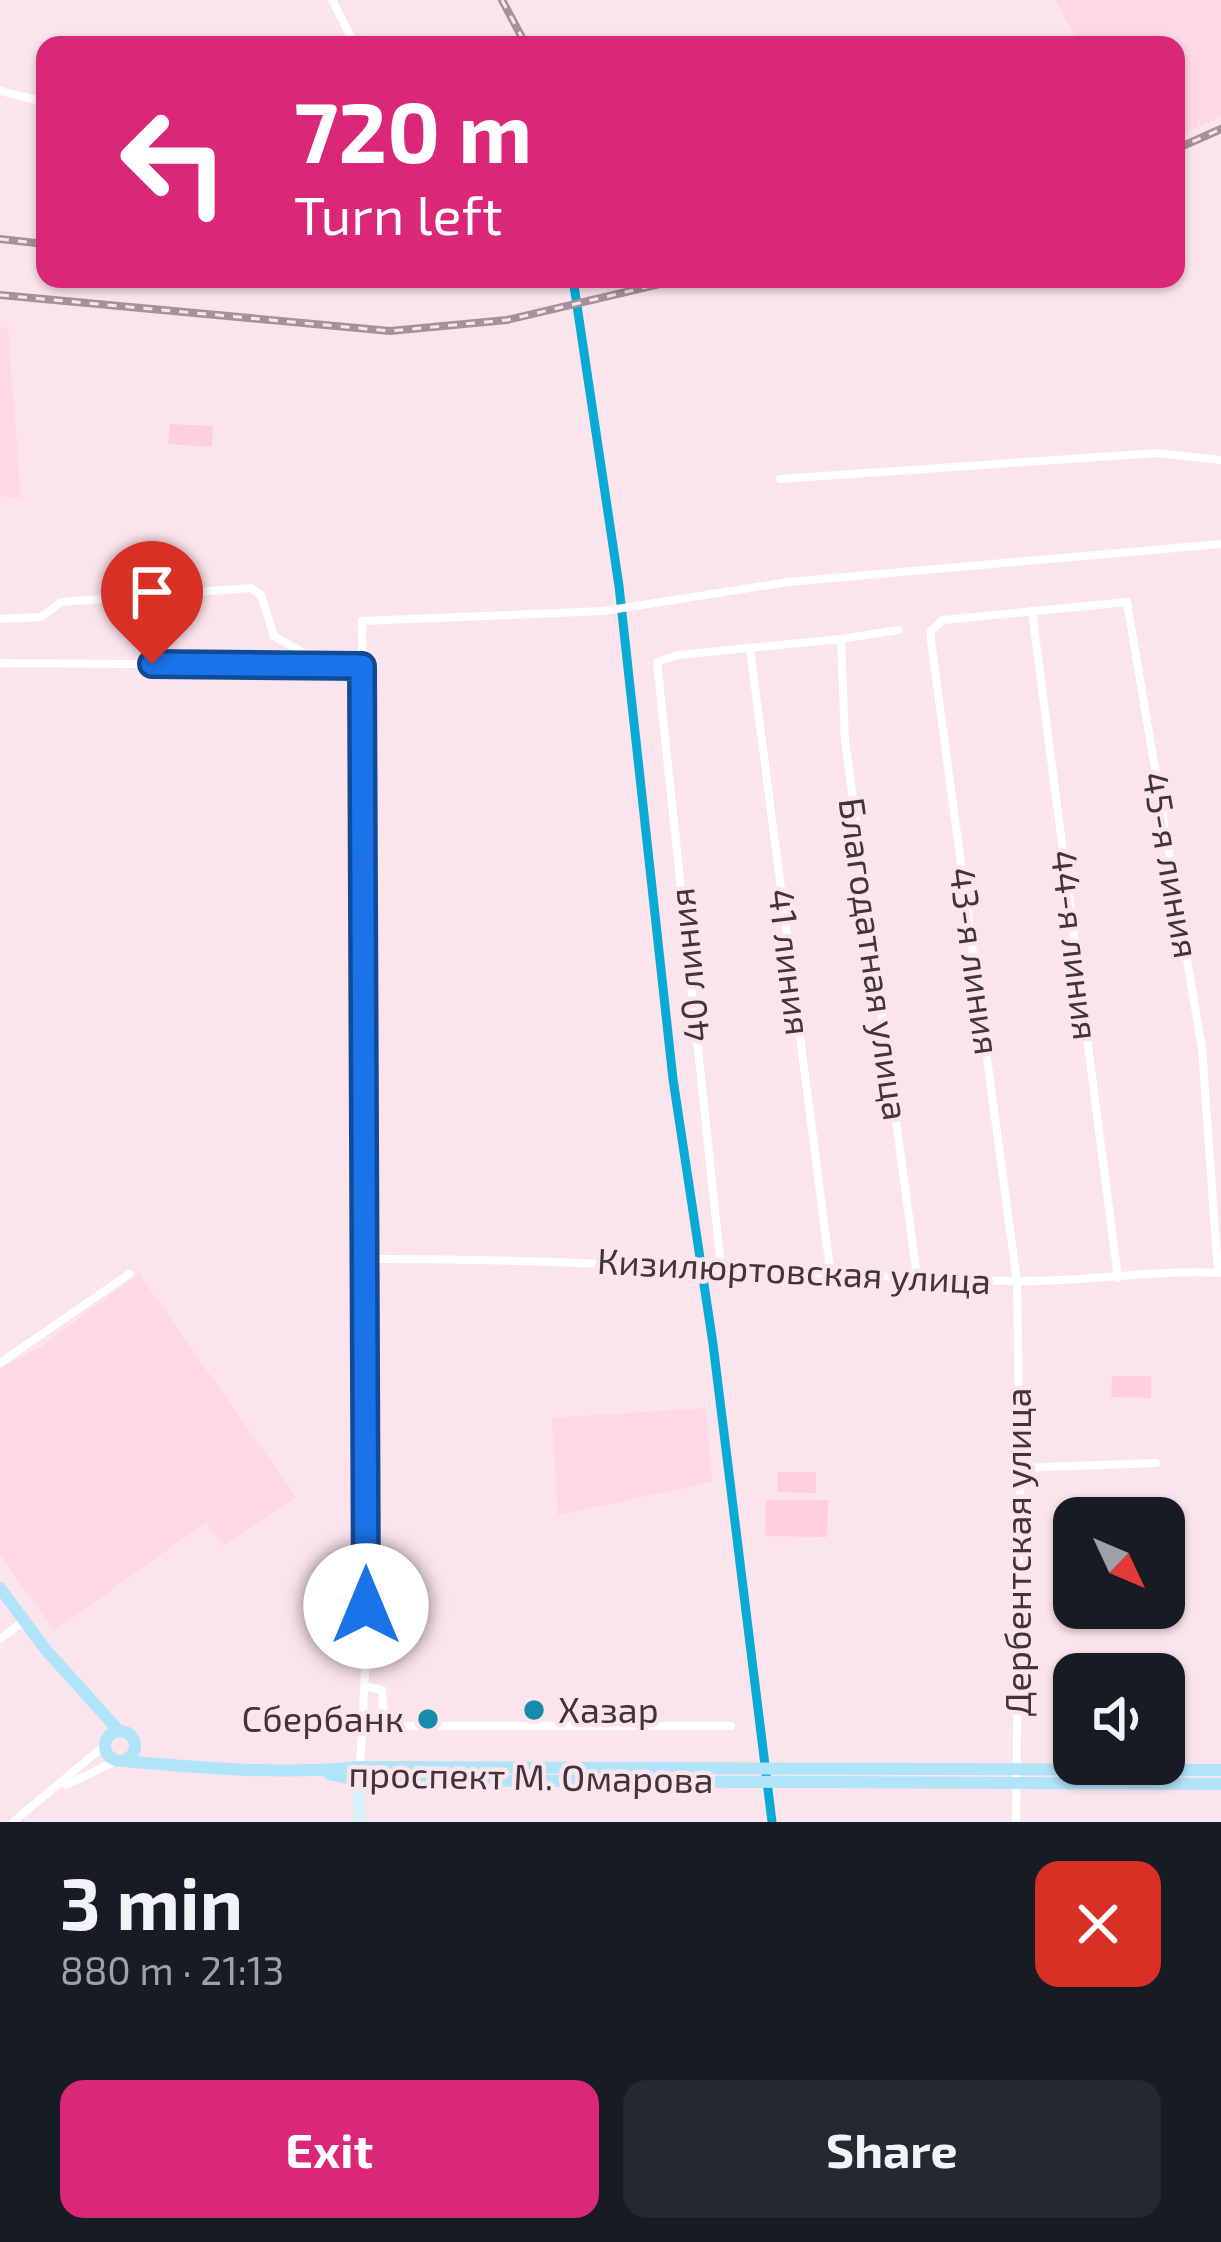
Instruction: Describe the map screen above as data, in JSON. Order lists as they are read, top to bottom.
{
  "streets": {
    "main road": ["проспект М. Омарова"],
    "street": [
      "45-я линия",
      "44-я линия",
      "Благодатная улица",
      "43-я линия",
      "41 линия",
      "40 линия",
      "Кизилюртовская улица",
      "Дербентская улица"
    ]
  },
  "crossings": [
    ["45-я линия", "44-я линия"],
    ["45-я линия", "43-я линия"],
    ["45-я линия", "Кизилюртовская улица"],
    ["44-я линия", "43-я линия"],
    ["44-я линия", "Кизилюртовская улица"],
    ["Благодатная улица", "Кизилюртовская улица"],
    ["43-я линия", "Кизилюртовская улица"],
    ["43-я линия", "Дербентская улица"],
    ["41 линия", "40 линия"],
    ["41 линия", "Кизилюртовская улица"],
    ["40 линия", "Кизилюртовская улица"],
    ["Кизилюртовская улица", "Дербентская улица"],
    ["Дербентская улица", "проспект М. Омарова"]
  ],
  "places": ["Хазар", "Сбербанк"],
  "north": "bottom right",
  "page": {
    "turn": ["720 m", "Turn left"],
    "heading": ["3 min", "880 m · 21:13"],
    "buttons": ["Exit", "Share"]
  }
}
